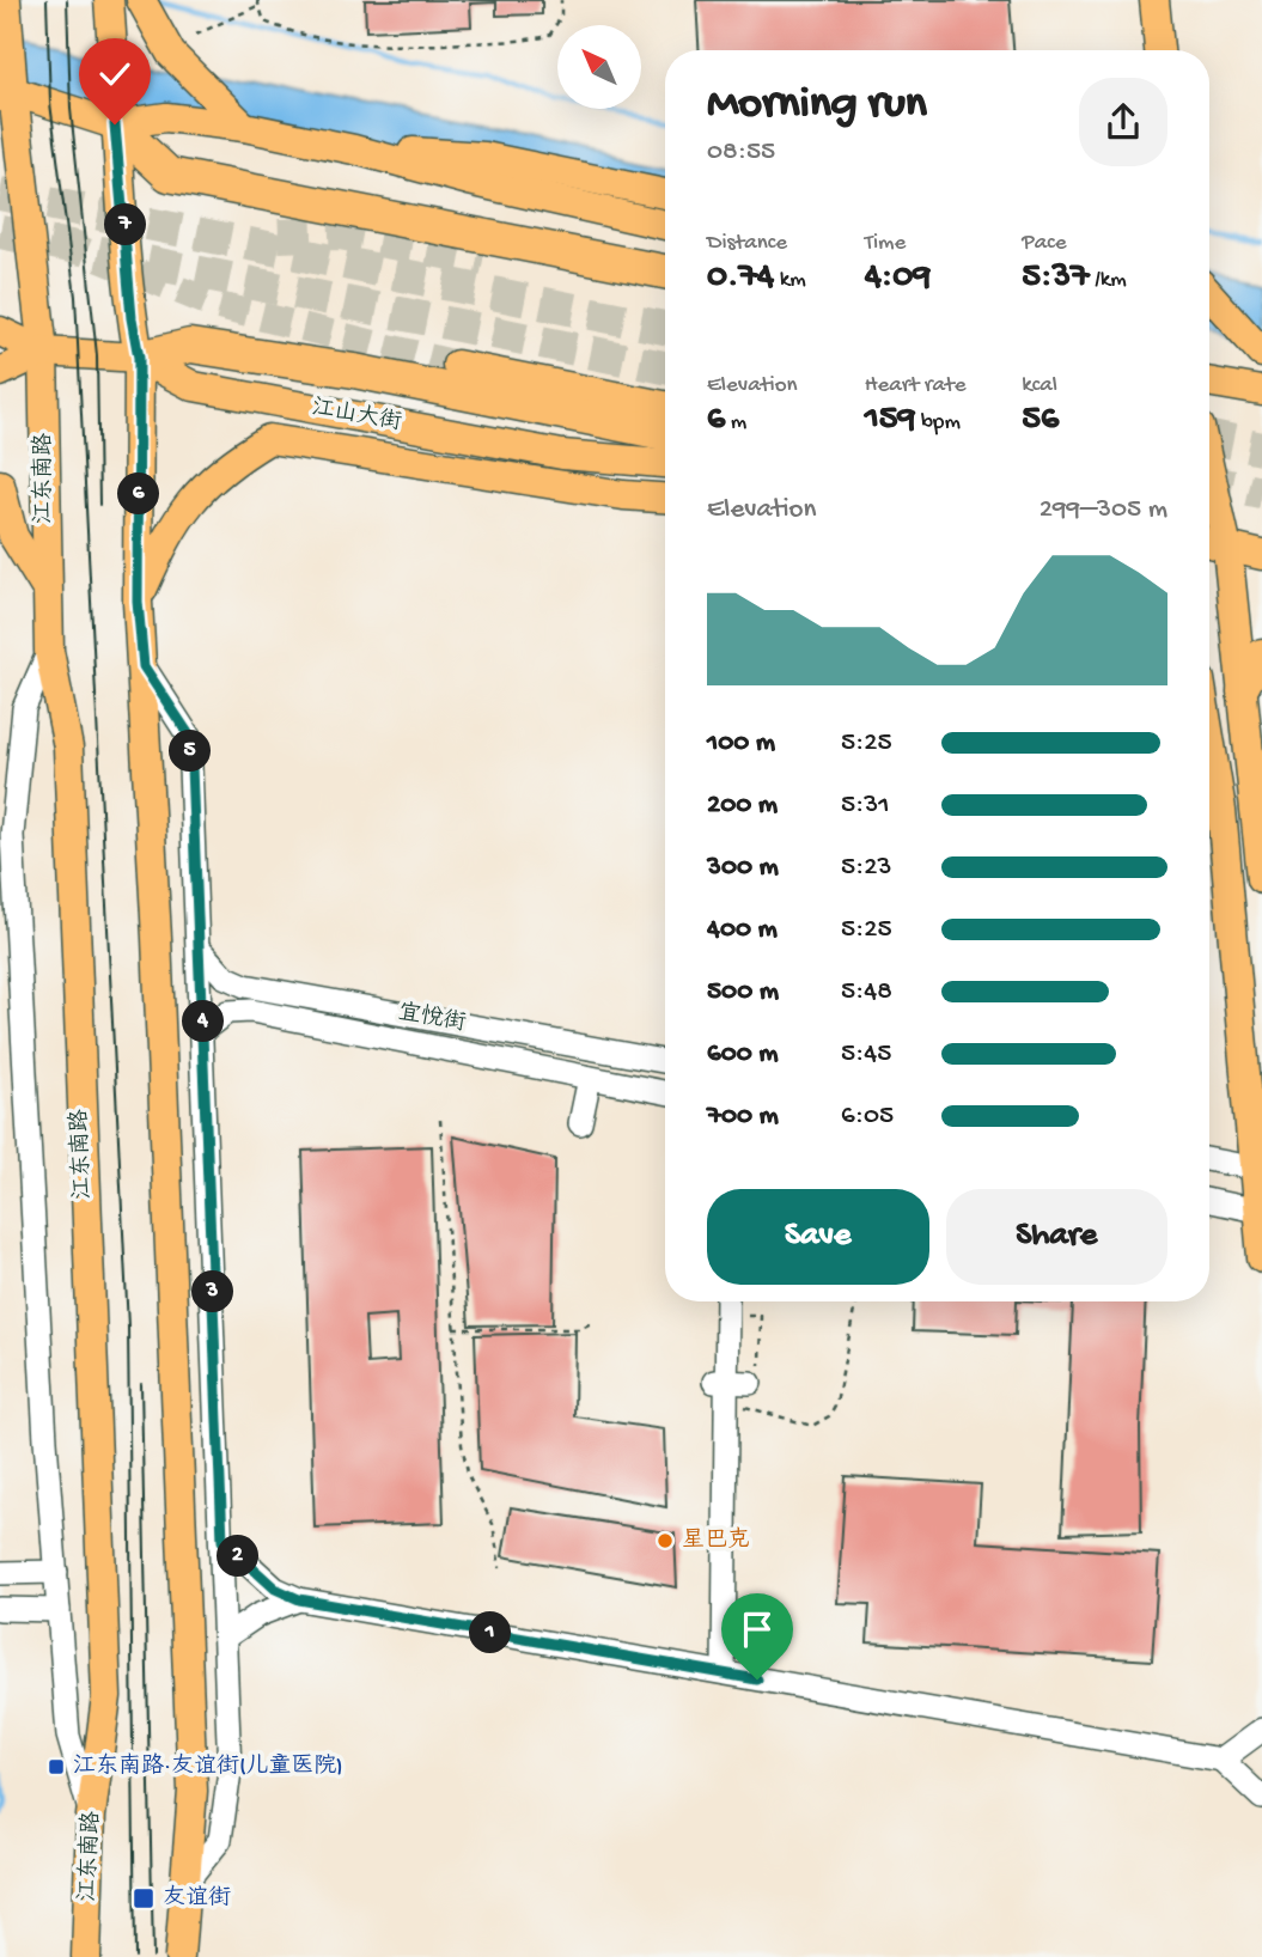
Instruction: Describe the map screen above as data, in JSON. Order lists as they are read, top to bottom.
{
  "streets": {
    "main road": ["江山大街", "江东南路"],
    "street": ["宜悦街"]
  },
  "crossings": [
    ["江山大街", "江东南路"]
  ],
  "places": {
    "other": ["星巴克"],
    "transit": ["江东南路·友谊街(儿童医院)", "友谊街"]
  },
  "north": "top left",
  "page": {
    "heading": ["Morning run", "08:55"],
    "stats": [
      ["Distance", "0.74 km"],
      ["Time", "4:09"],
      ["Pace", "5:37 /km"],
      ["Elevation", "6 m"],
      ["Heart rate", "159 bpm"],
      ["kcal", "56"]
    ],
    "pins": [
      "7",
      "6",
      "5",
      "4",
      "3",
      "2",
      "1"
    ],
    "chart": ["Elevation", "299–305 m"],
    "list": [
      {
        "name": "100 m",
        "note": "5:25"
      },
      {
        "name": "200 m",
        "note": "5:31"
      },
      {
        "name": "300 m",
        "note": "5:23"
      },
      {
        "name": "400 m",
        "note": "5:25"
      },
      {
        "name": "500 m",
        "note": "5:48"
      },
      {
        "name": "600 m",
        "note": "5:45"
      },
      {
        "name": "700 m",
        "note": "6:05"
      }
    ],
    "buttons": ["Save", "Share"]
  }
}
